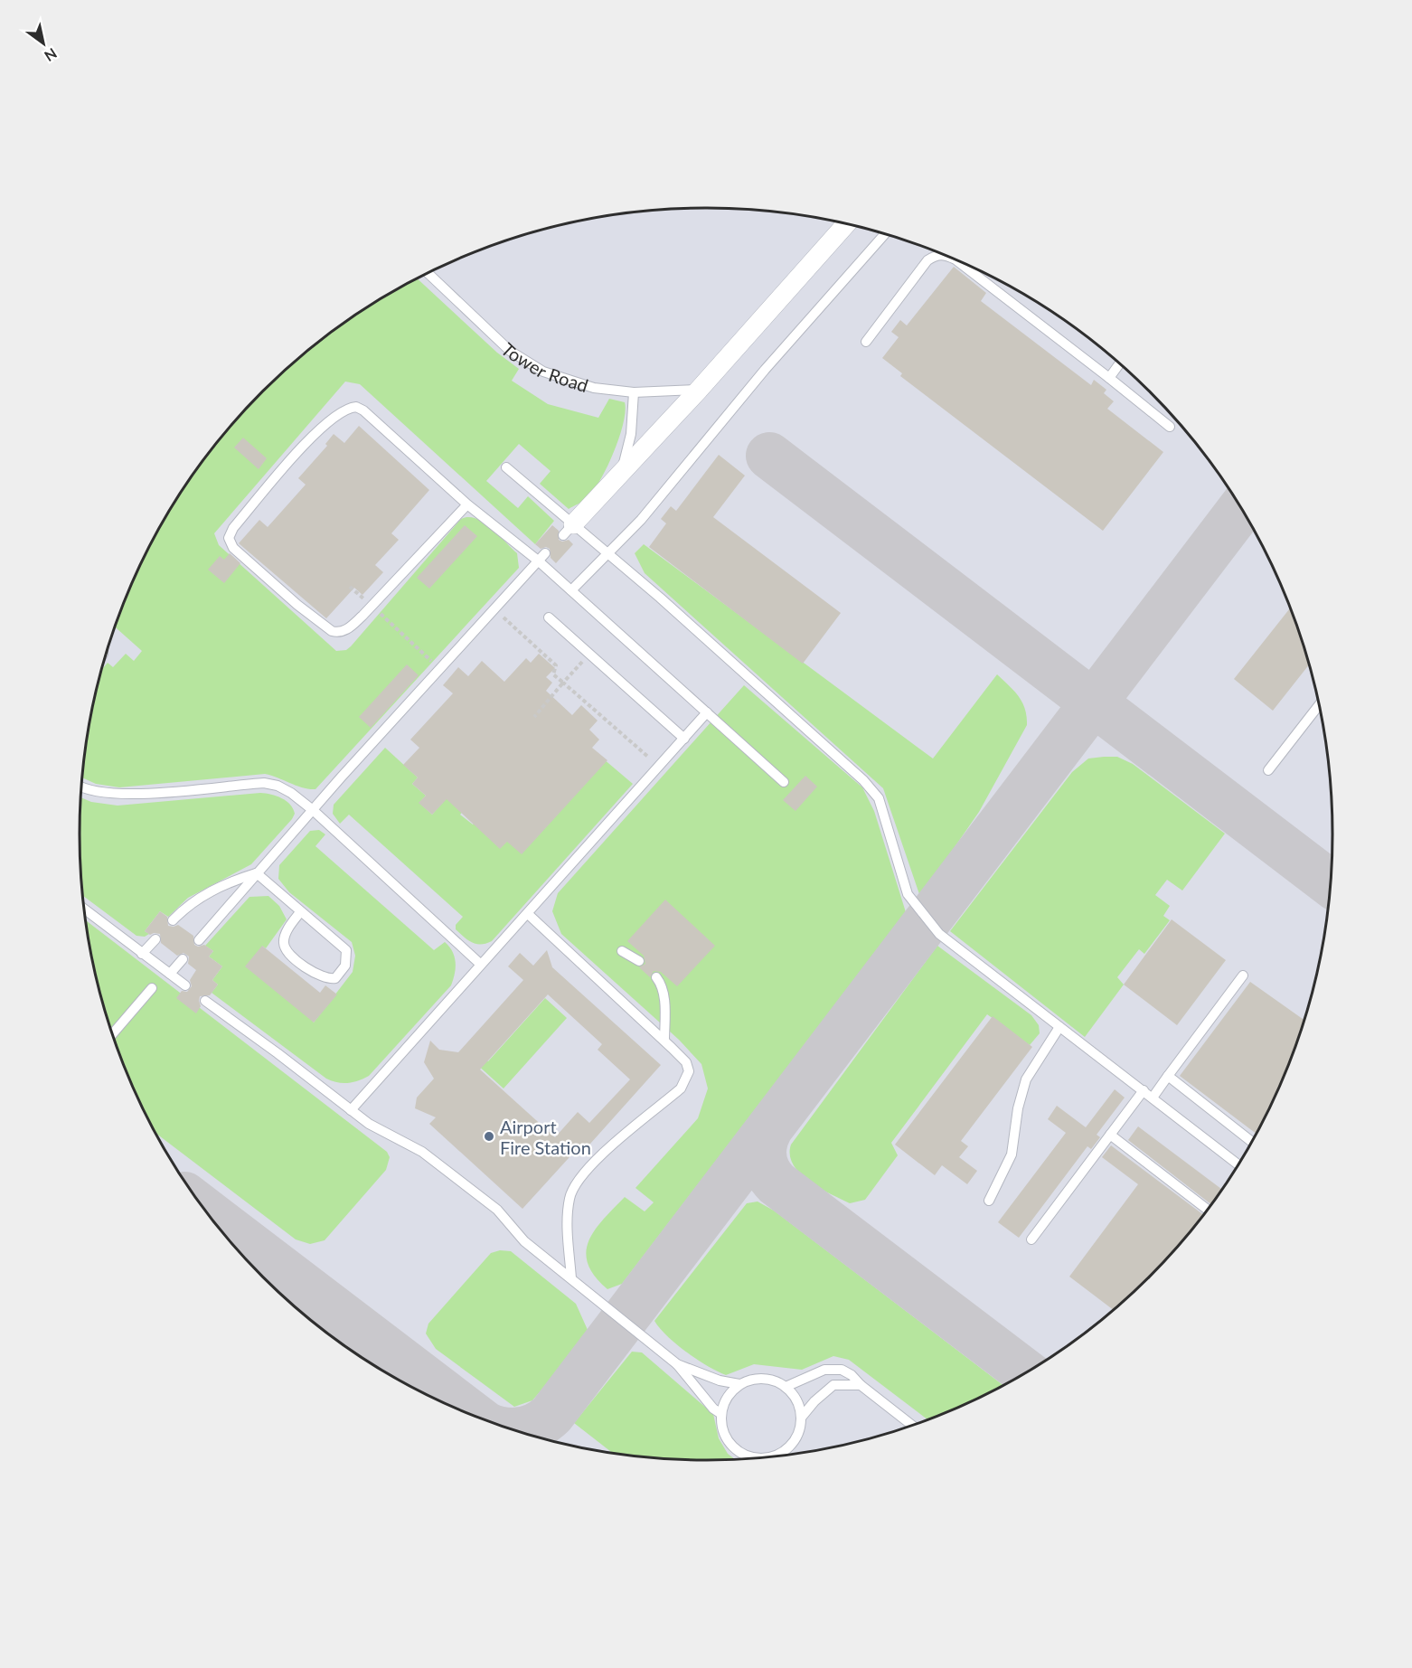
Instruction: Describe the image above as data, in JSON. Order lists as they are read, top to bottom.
{
  "streets": {
    "lane": ["Tower Road"]
  },
  "places": ["Airport Fire Station"],
  "north": "bottom right"
}
